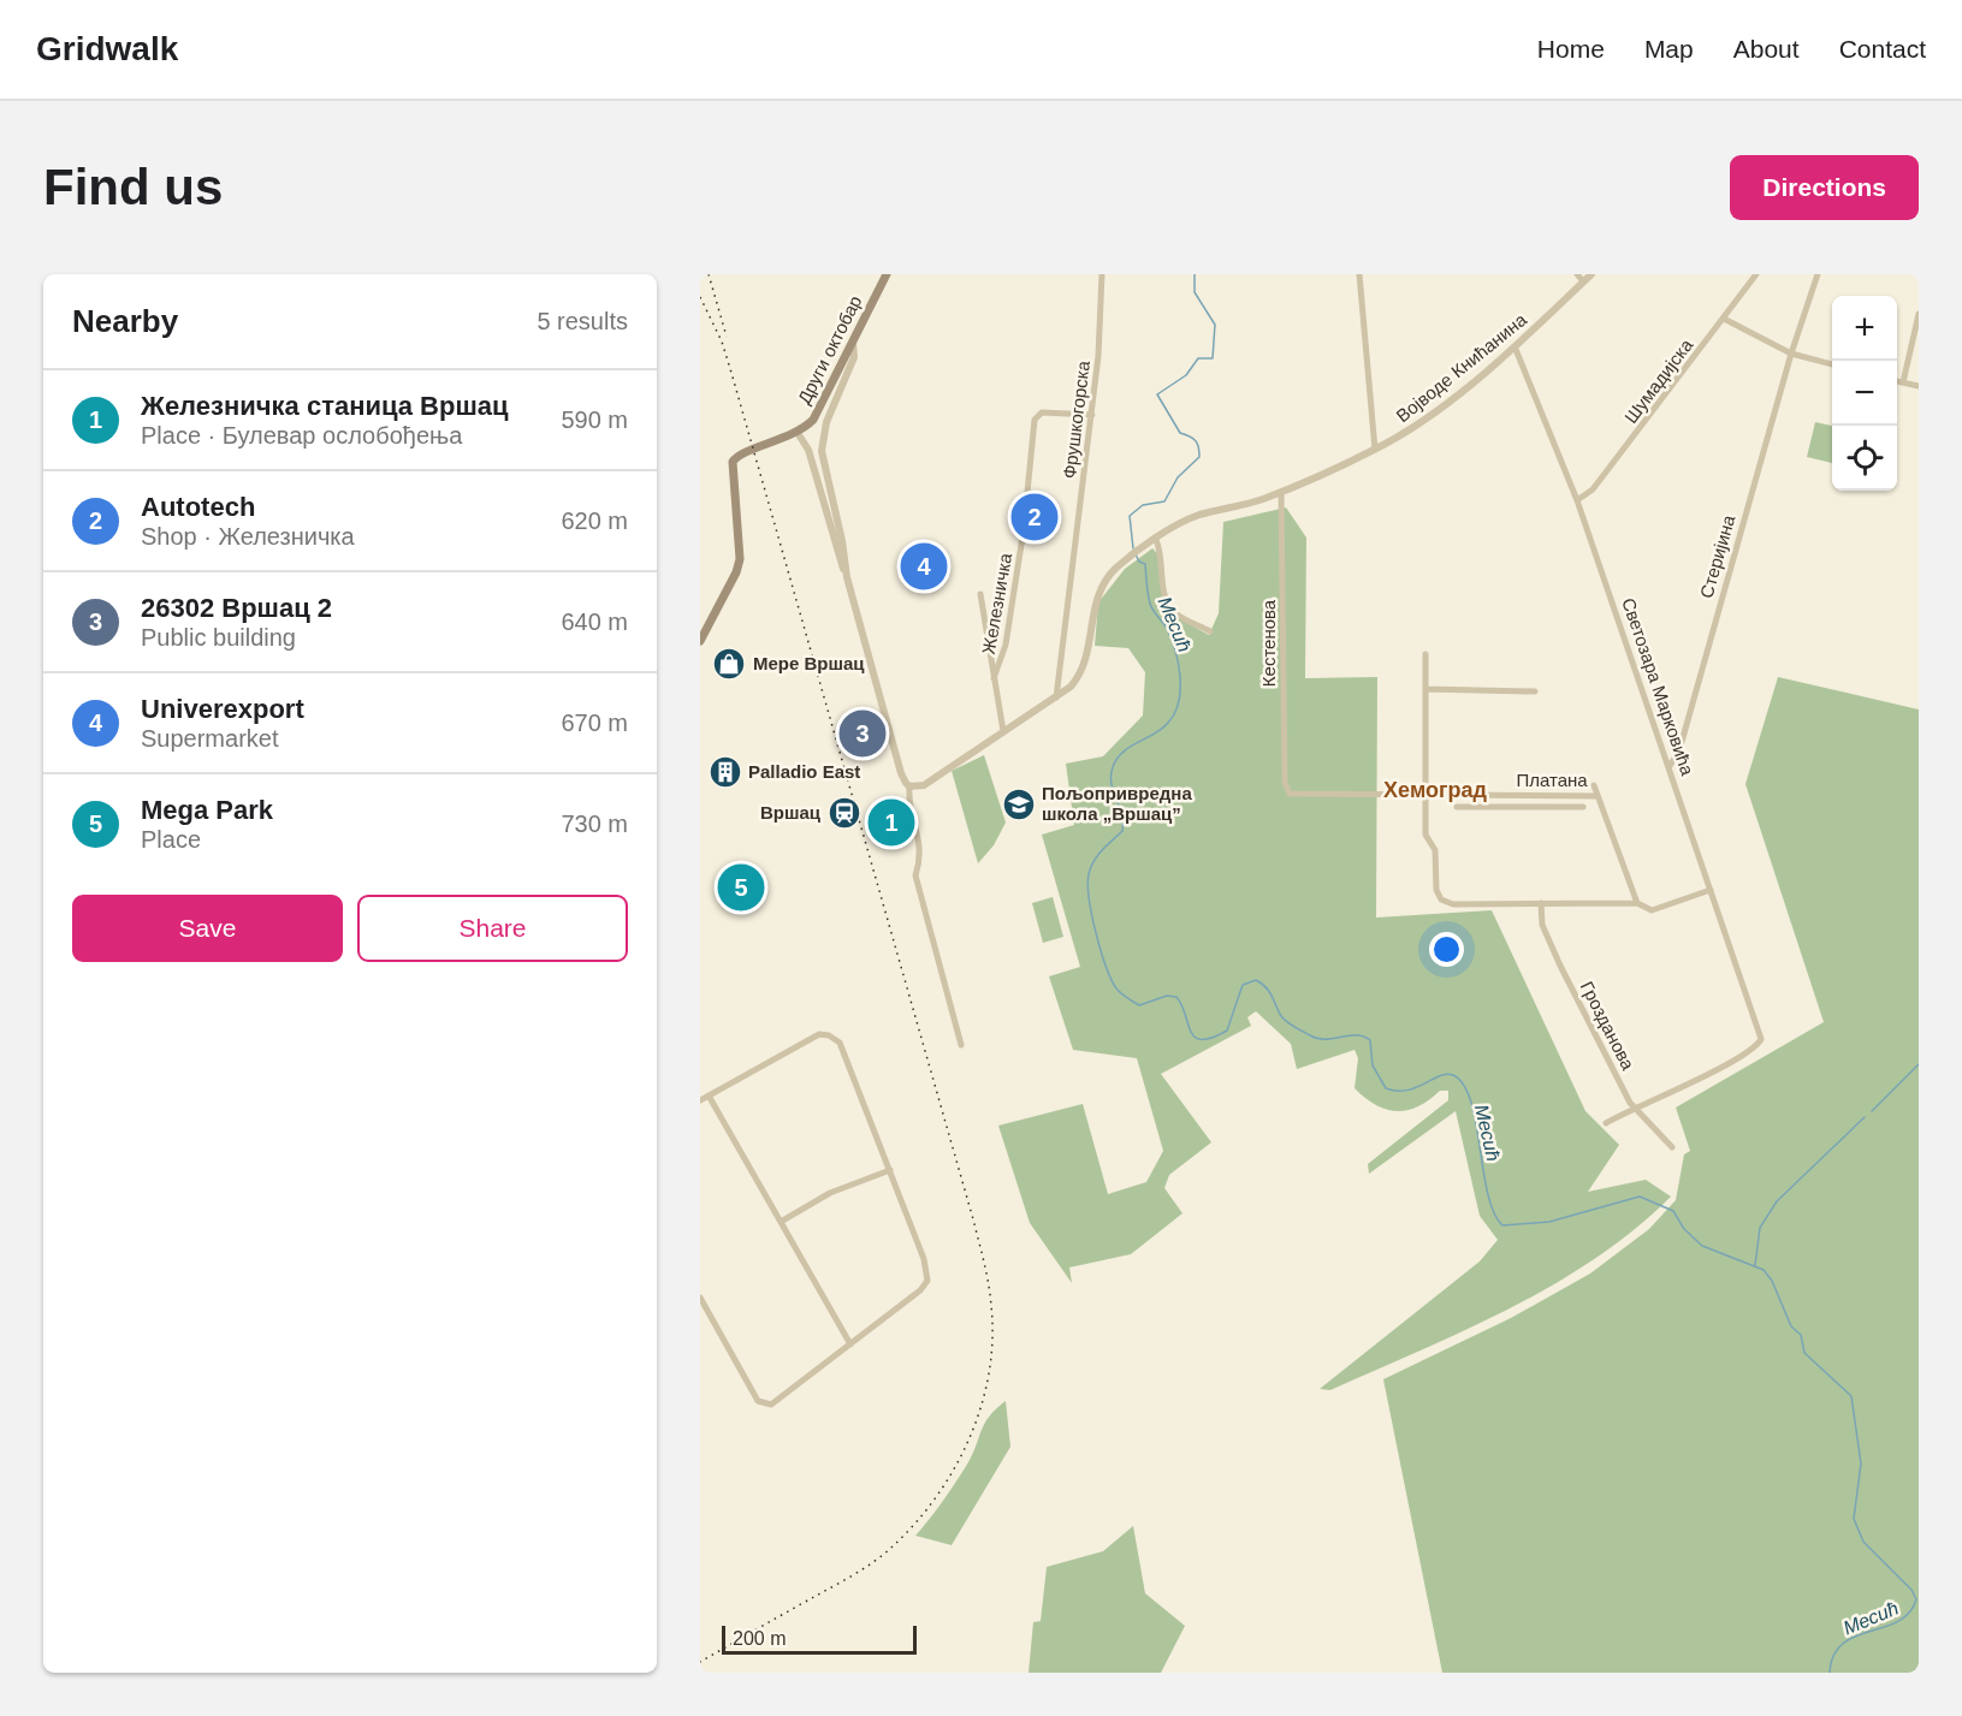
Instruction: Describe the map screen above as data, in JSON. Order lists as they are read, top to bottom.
{
  "streets": {
    "main road": ["Други октобар"],
    "street": [
      "Војводе Книћанина",
      "Шумадијска",
      "Фрушкогорска",
      "Стеријина",
      "Железничка",
      "Кестенова",
      "Светозара Марковића",
      "Платана",
      "Грозданова"
    ]
  },
  "crossings": [
    ["Војводе Книћанина", "Фрушкогорска"],
    ["Војводе Книћанина", "Кестенова"],
    ["Војводе Книћанина", "Светозара Марковића"],
    ["Шумадијска", "Светозара Марковића"],
    ["Фрушкогорска", "Железничка"],
    ["Стеријина", "Светозара Марковића"],
    ["Кестенова", "Платана"],
    ["Светозара Марковића", "Грозданова"]
  ],
  "districts": ["Хемоград"],
  "water": ["Месић"],
  "places": {
    "shop": ["Мере Вршац"],
    "building": ["Palladio East"],
    "school or university": ["Пољопривредна школа „Вршац”"],
    "station": ["Вршац"]
  },
  "scale_bar": "200 m",
  "page": {
    "header": "Gridwalk",
    "nav": [
      "Home",
      "Map",
      "About",
      "Contact"
    ],
    "buttons": [
      "Directions",
      ["Save", "Share"]
    ],
    "title": "Find us",
    "heading": ["Nearby", "5 results"],
    "map_buttons": ["+", "−"],
    "list": [
      {
        "mark": "1",
        "name": "Железничка станица Вршац",
        "note": "Place · Булевар ослобођења",
        "value": "590 m"
      },
      {
        "mark": "2",
        "name": "Autotech",
        "note": "Shop · Железничка",
        "value": "620 m"
      },
      {
        "mark": "3",
        "name": "26302 Вршац 2",
        "note": "Public building",
        "value": "640 m"
      },
      {
        "mark": "4",
        "name": "Univerexport",
        "note": "Supermarket",
        "value": "670 m"
      },
      {
        "mark": "5",
        "name": "Mega Park",
        "note": "Place",
        "value": "730 m"
      }
    ],
    "pins": [
      "2",
      "4",
      "3",
      "1",
      "5"
    ],
    "scale": "200 m"
  }
}
